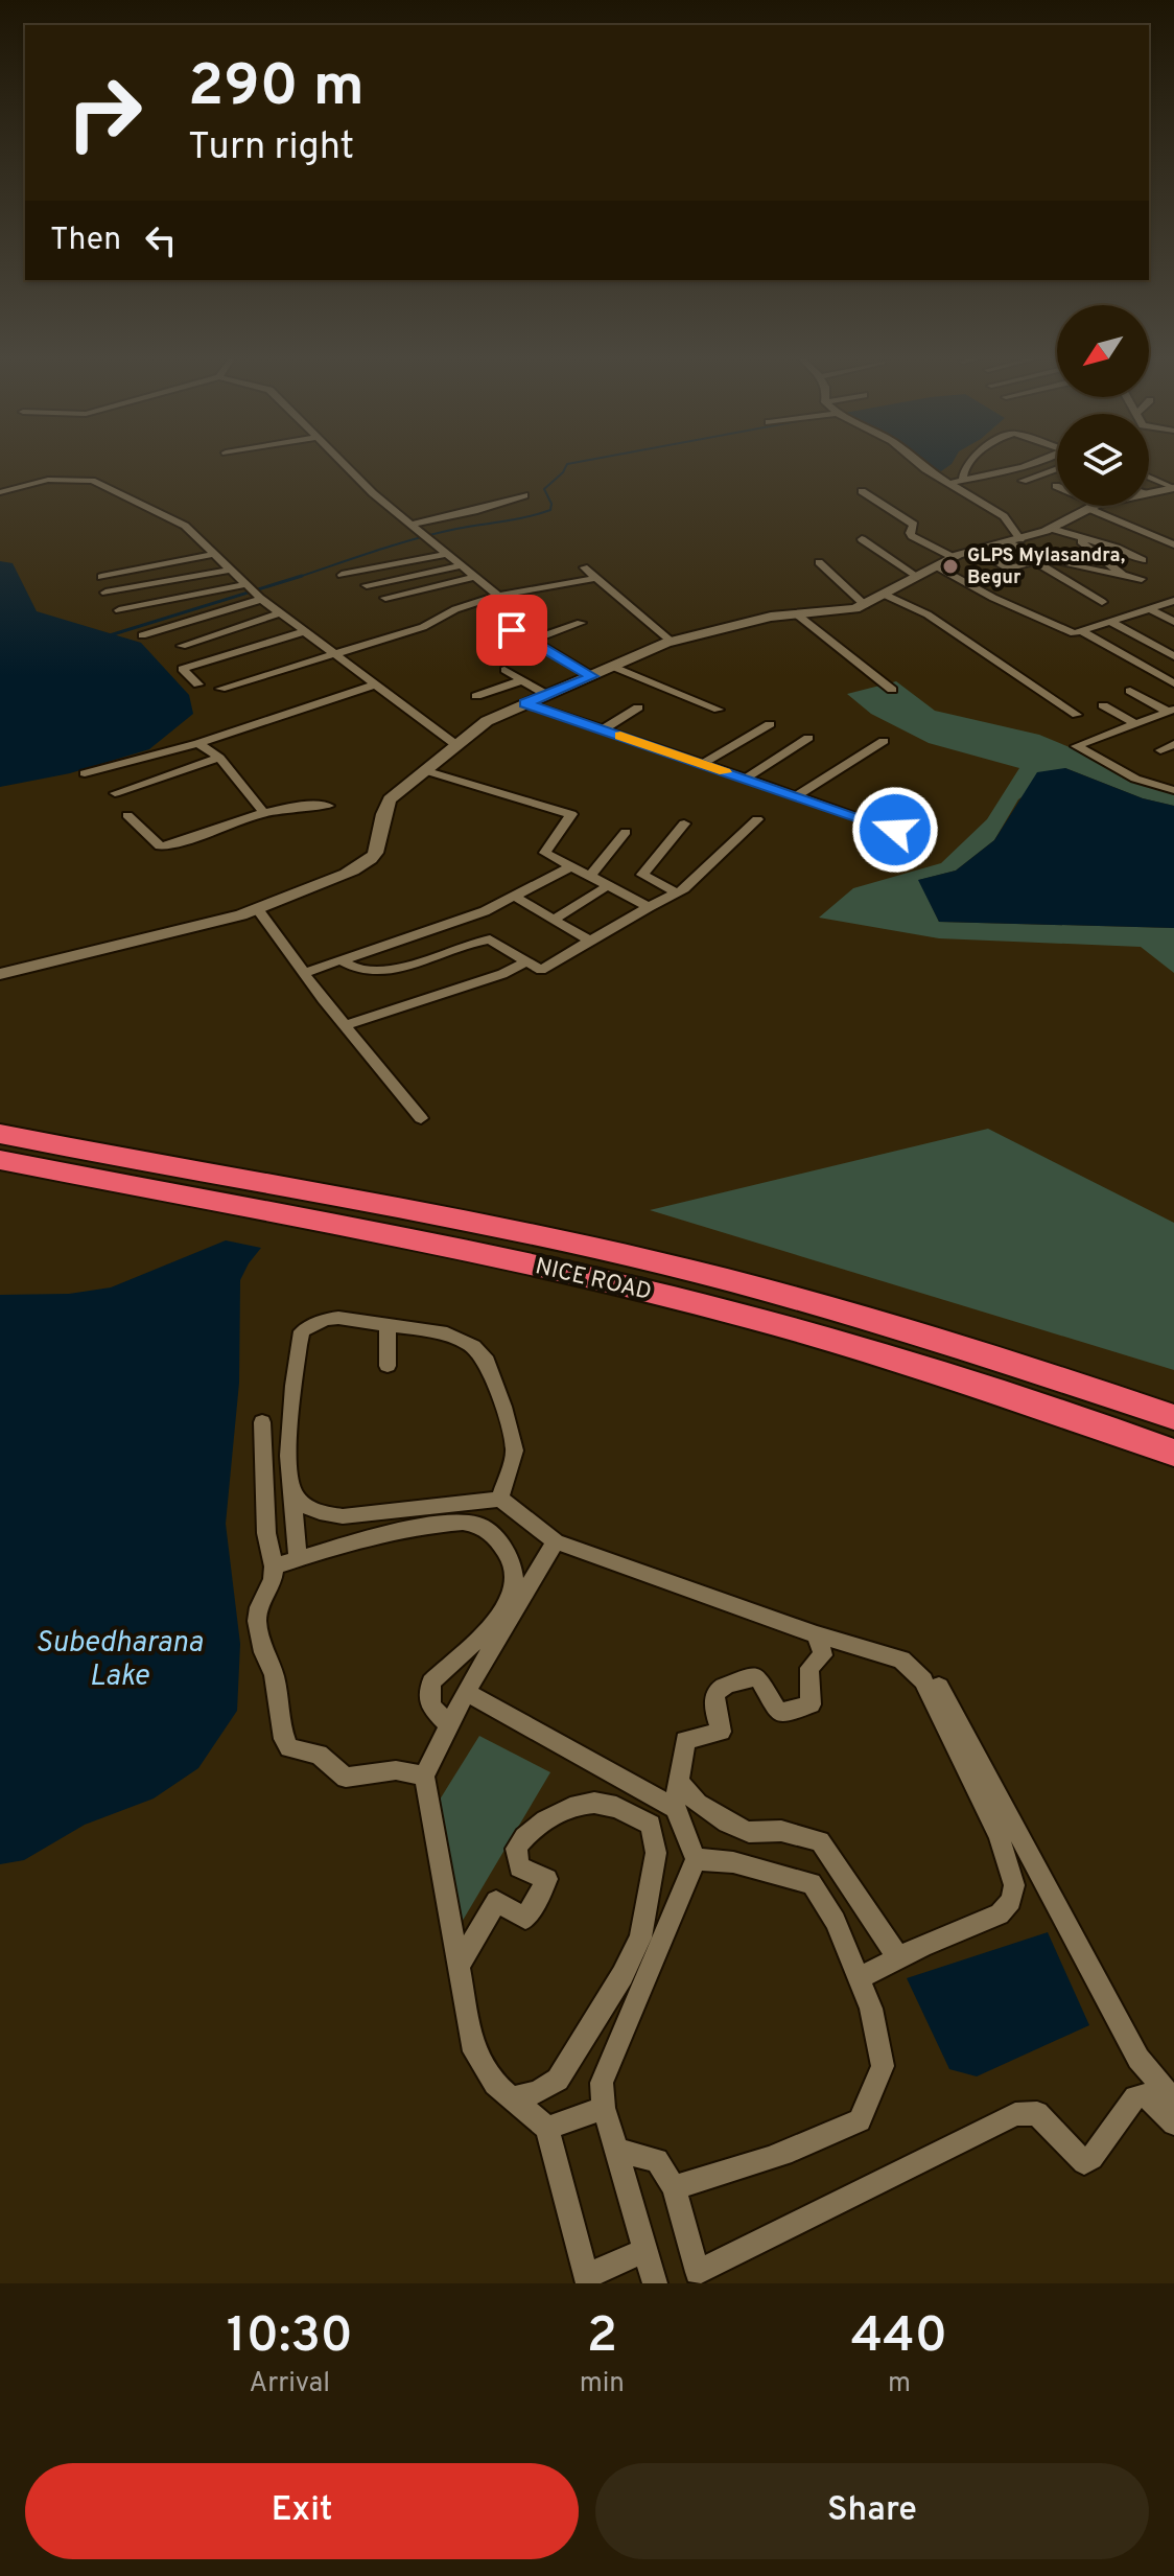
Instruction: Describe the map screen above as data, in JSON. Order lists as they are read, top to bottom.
{
  "streets": {
    "highway": ["NICE ROAD"]
  },
  "water": ["Subedharana Lake"],
  "places": ["GLPS Mylasandra, Begur"],
  "north": "bottom left",
  "page": {
    "turn": ["290 m", "Turn right"],
    "then": "Then",
    "eta": [
      "10:30",
      "Arrival",
      "2",
      "min",
      "440",
      "m"
    ],
    "buttons": ["Exit", "Share"]
  }
}
